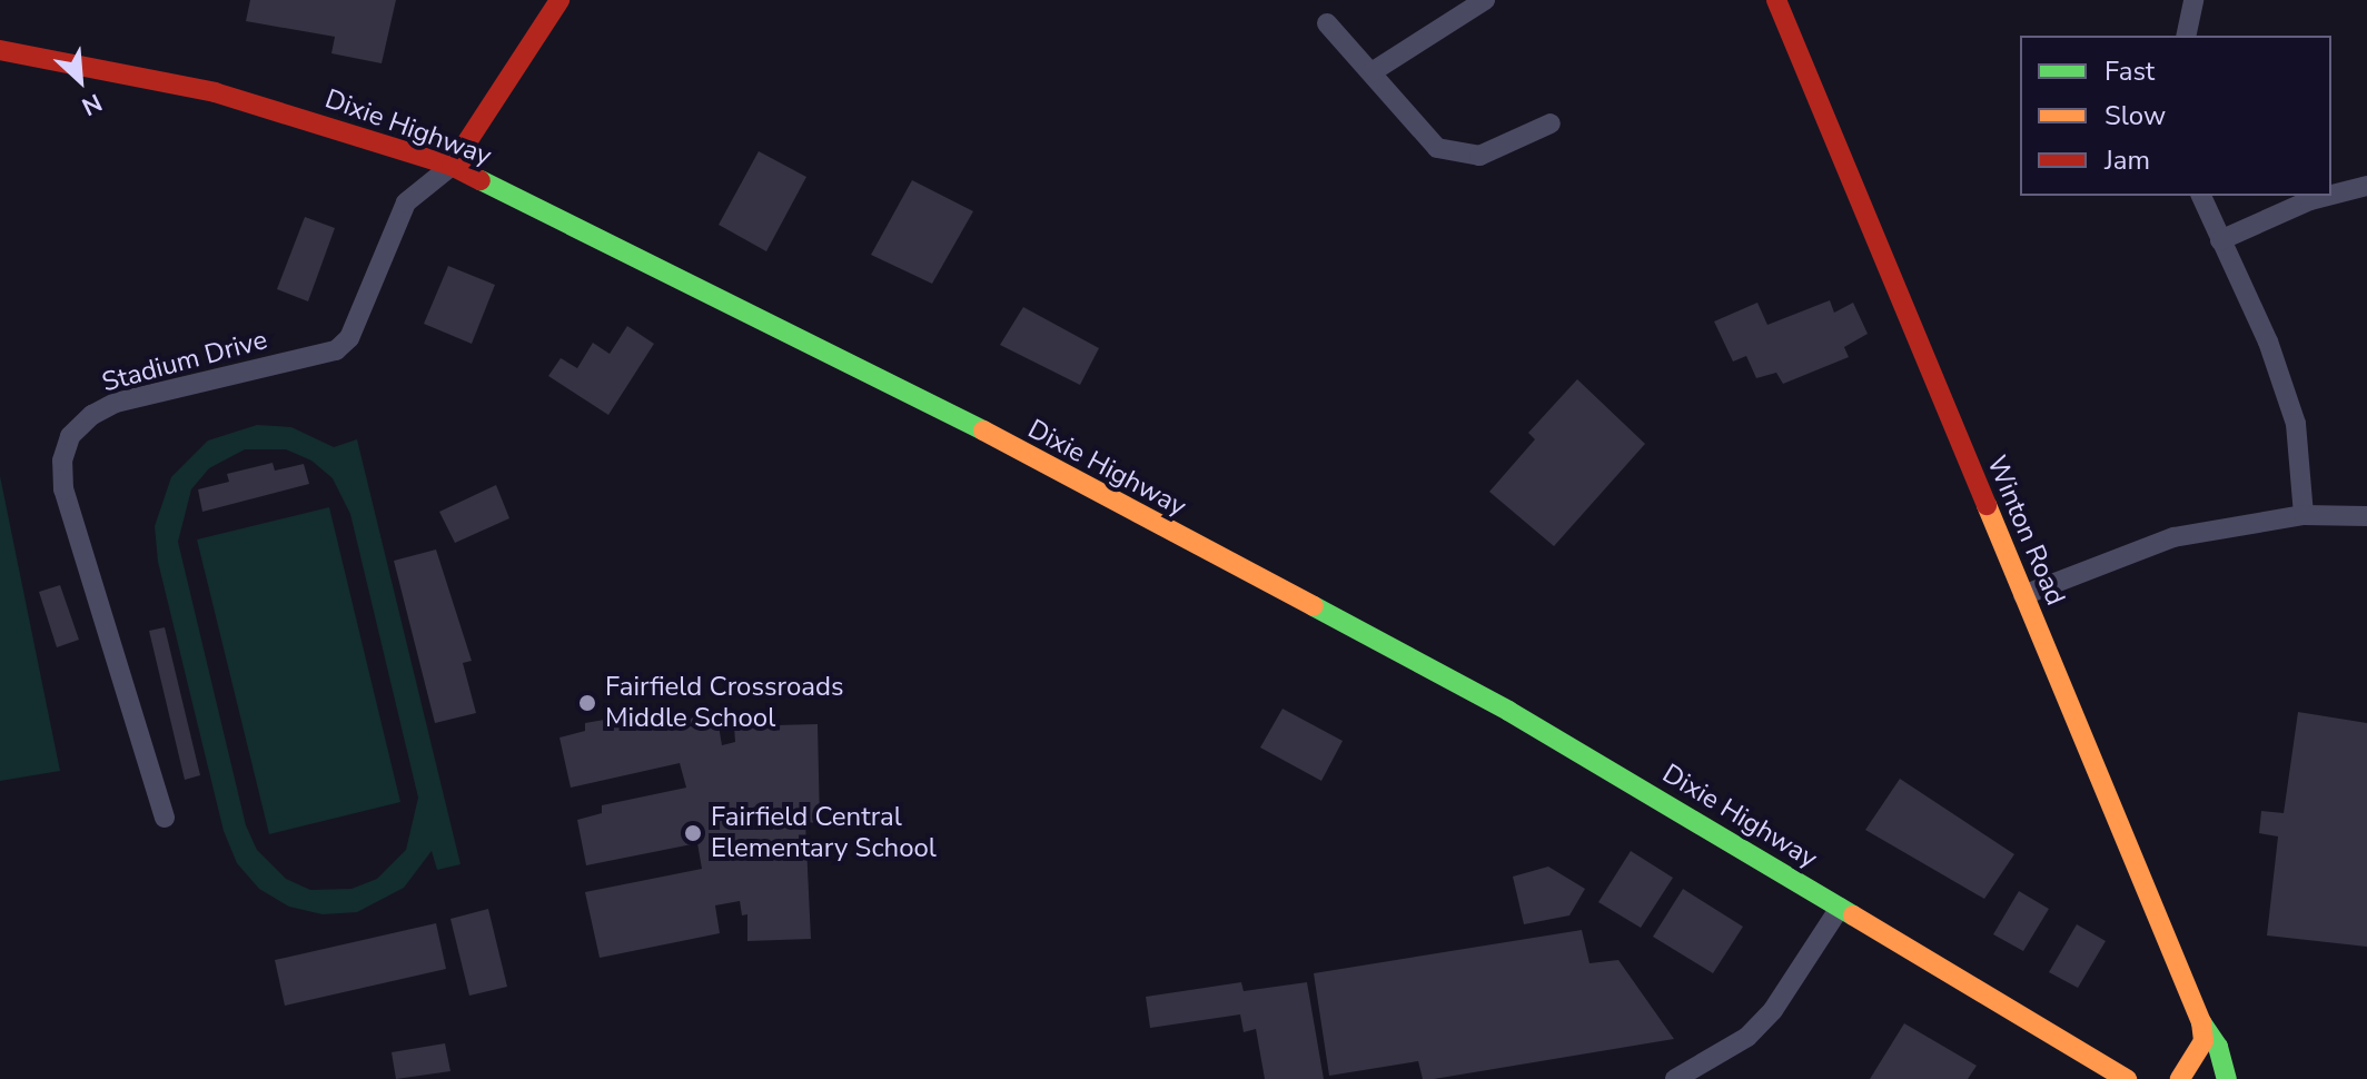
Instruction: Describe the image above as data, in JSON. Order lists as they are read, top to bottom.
{
  "streets": {
    "main road": ["Dixie Highway", "Winton Road"],
    "street": ["Stadium Drive"]
  },
  "crossings": [
    ["Dixie Highway", "Stadium Drive"]
  ],
  "places": ["Fairfield Crossroads Middle School", "Fairfield Central Elementary School"],
  "legend": ["Fast", "Slow", "Jam"],
  "north": "bottom right"
}
